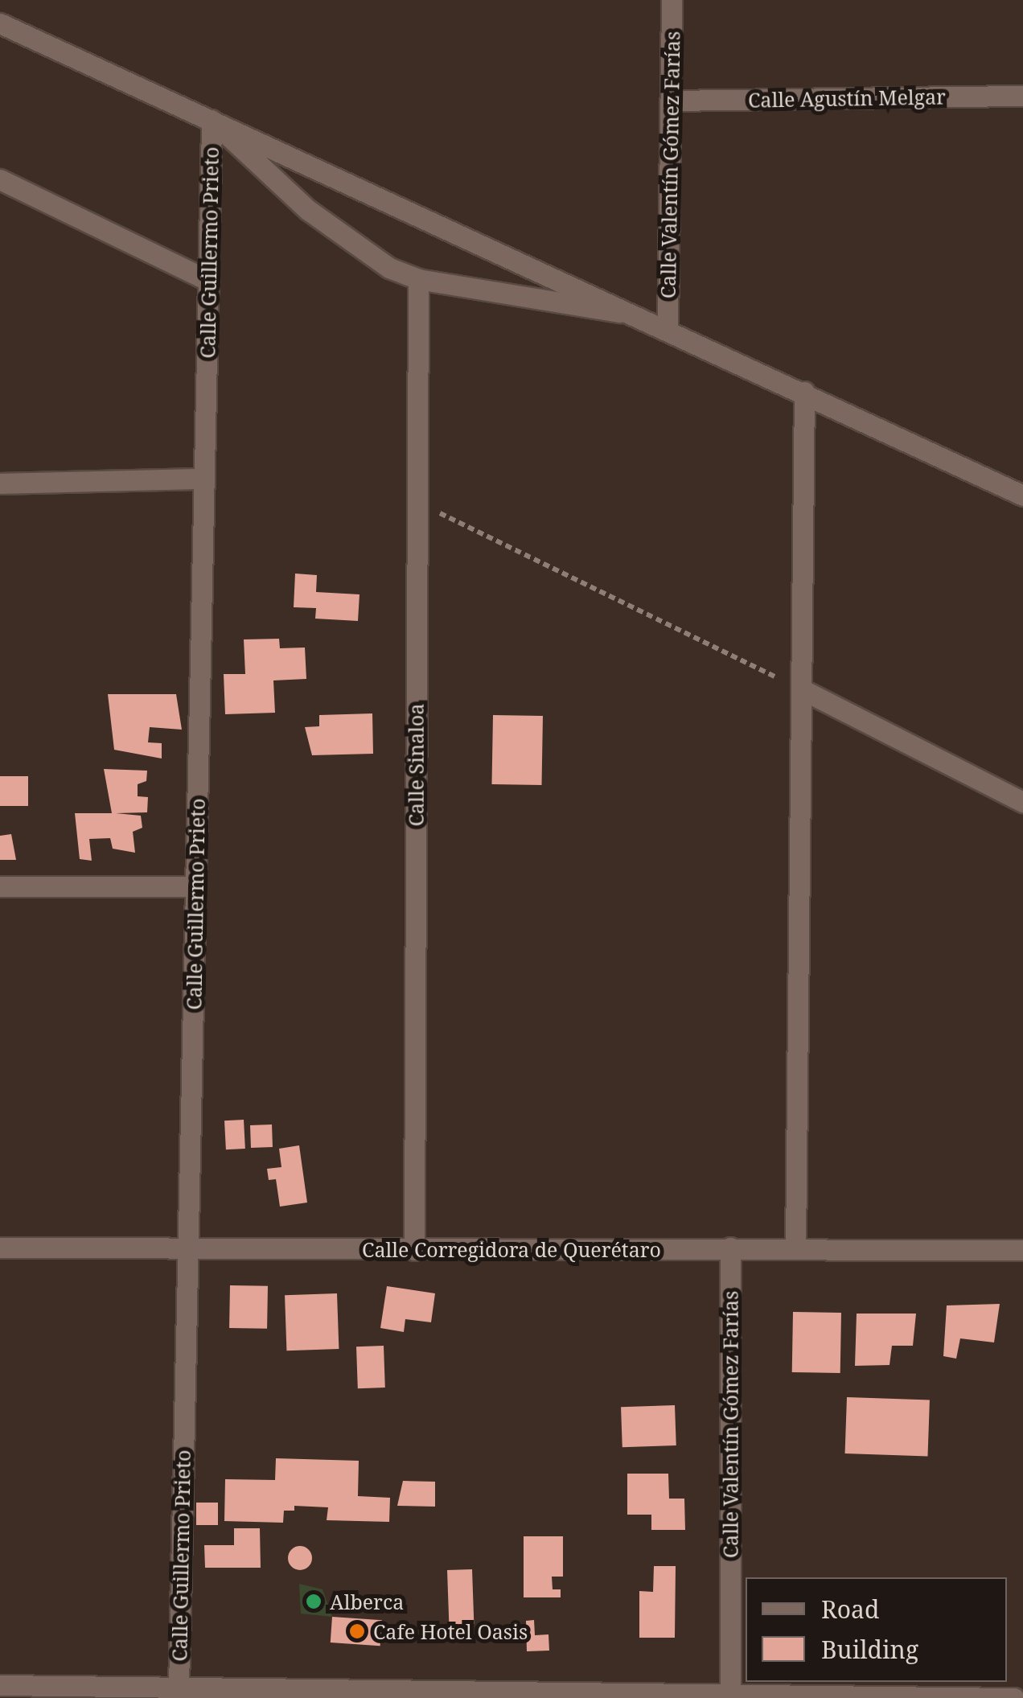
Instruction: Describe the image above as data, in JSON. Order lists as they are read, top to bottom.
{
  "streets": {
    "street": [
      "Calle Agustín Melgar",
      "Calle Valentín Gómez Farías",
      "Calle Guillermo Prieto",
      "Calle Sinaloa",
      "Calle Corregidora de Querétaro"
    ]
  },
  "crossings": [
    ["Calle Agustín Melgar", "Calle Valentín Gómez Farías"],
    ["Calle Valentín Gómez Farías", "Calle Corregidora de Querétaro"],
    ["Calle Guillermo Prieto", "Calle Corregidora de Querétaro"],
    ["Calle Sinaloa", "Calle Corregidora de Querétaro"]
  ],
  "places": ["Alberca", "Cafe Hotel Oasis"],
  "legend": ["Road", "Building"]
}
